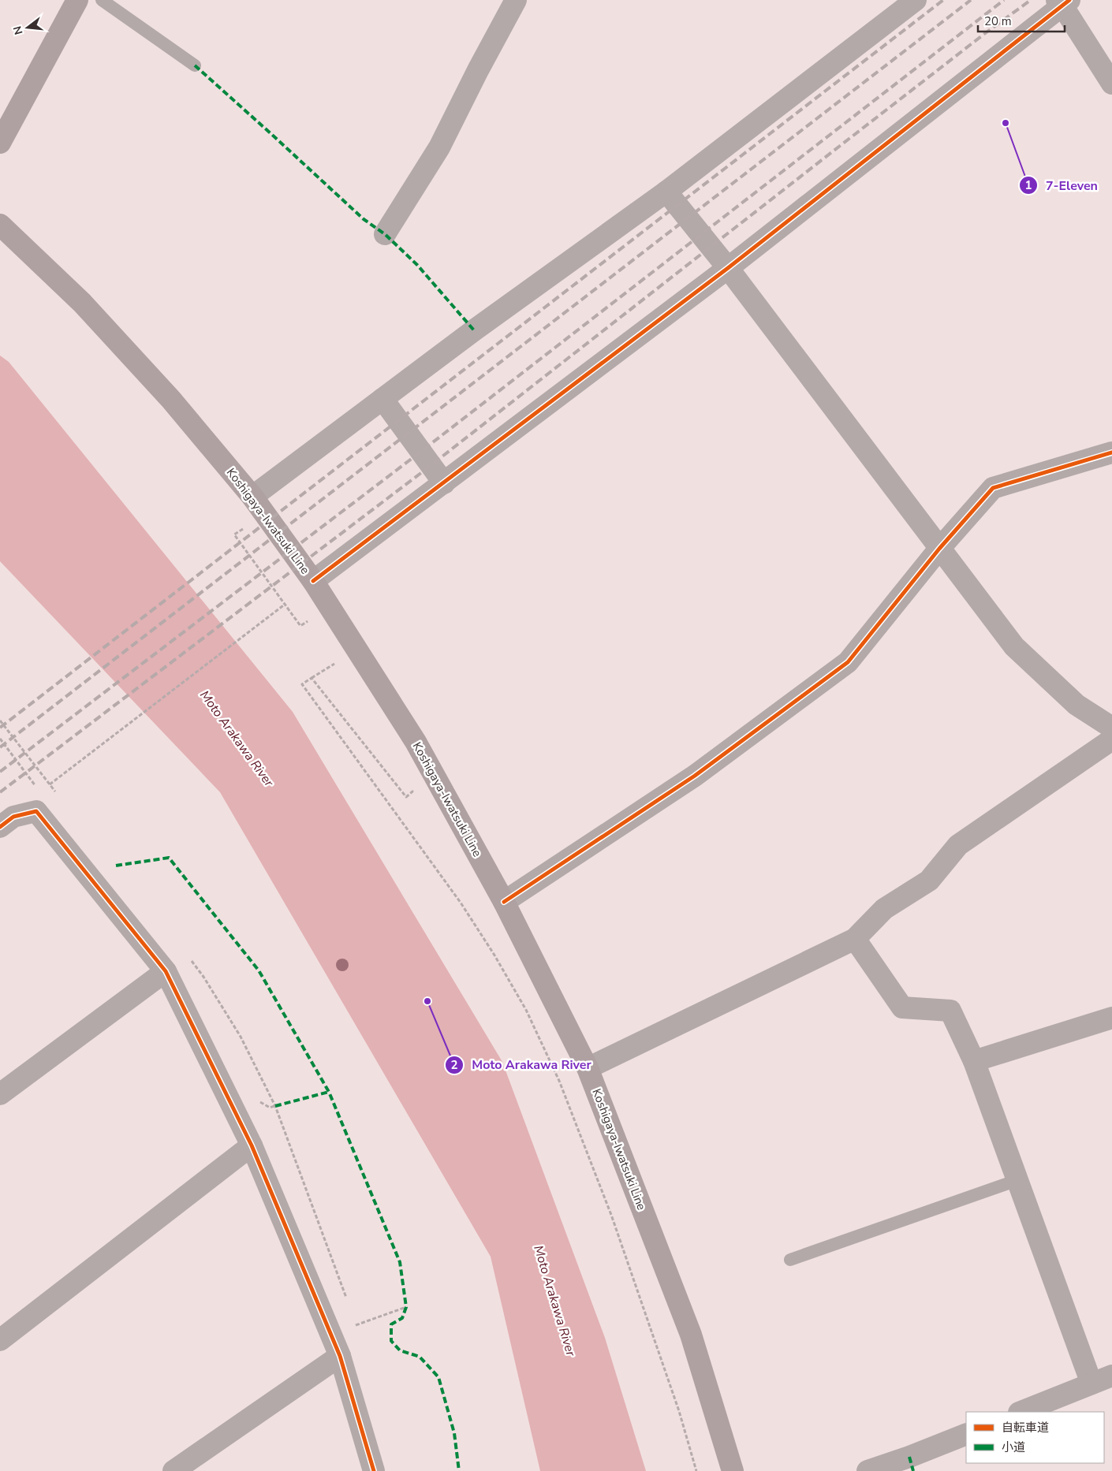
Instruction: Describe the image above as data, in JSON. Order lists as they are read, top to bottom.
{
  "streets": {
    "main road": ["Koshigaya-Iwatsuki Line"]
  },
  "water": ["Moto Arakawa River"],
  "places": ["7-Eleven", "Moto Arakawa River"],
  "legend": ["自転車道", "小道"],
  "scale_bar": "20 m",
  "north": "left"
}
